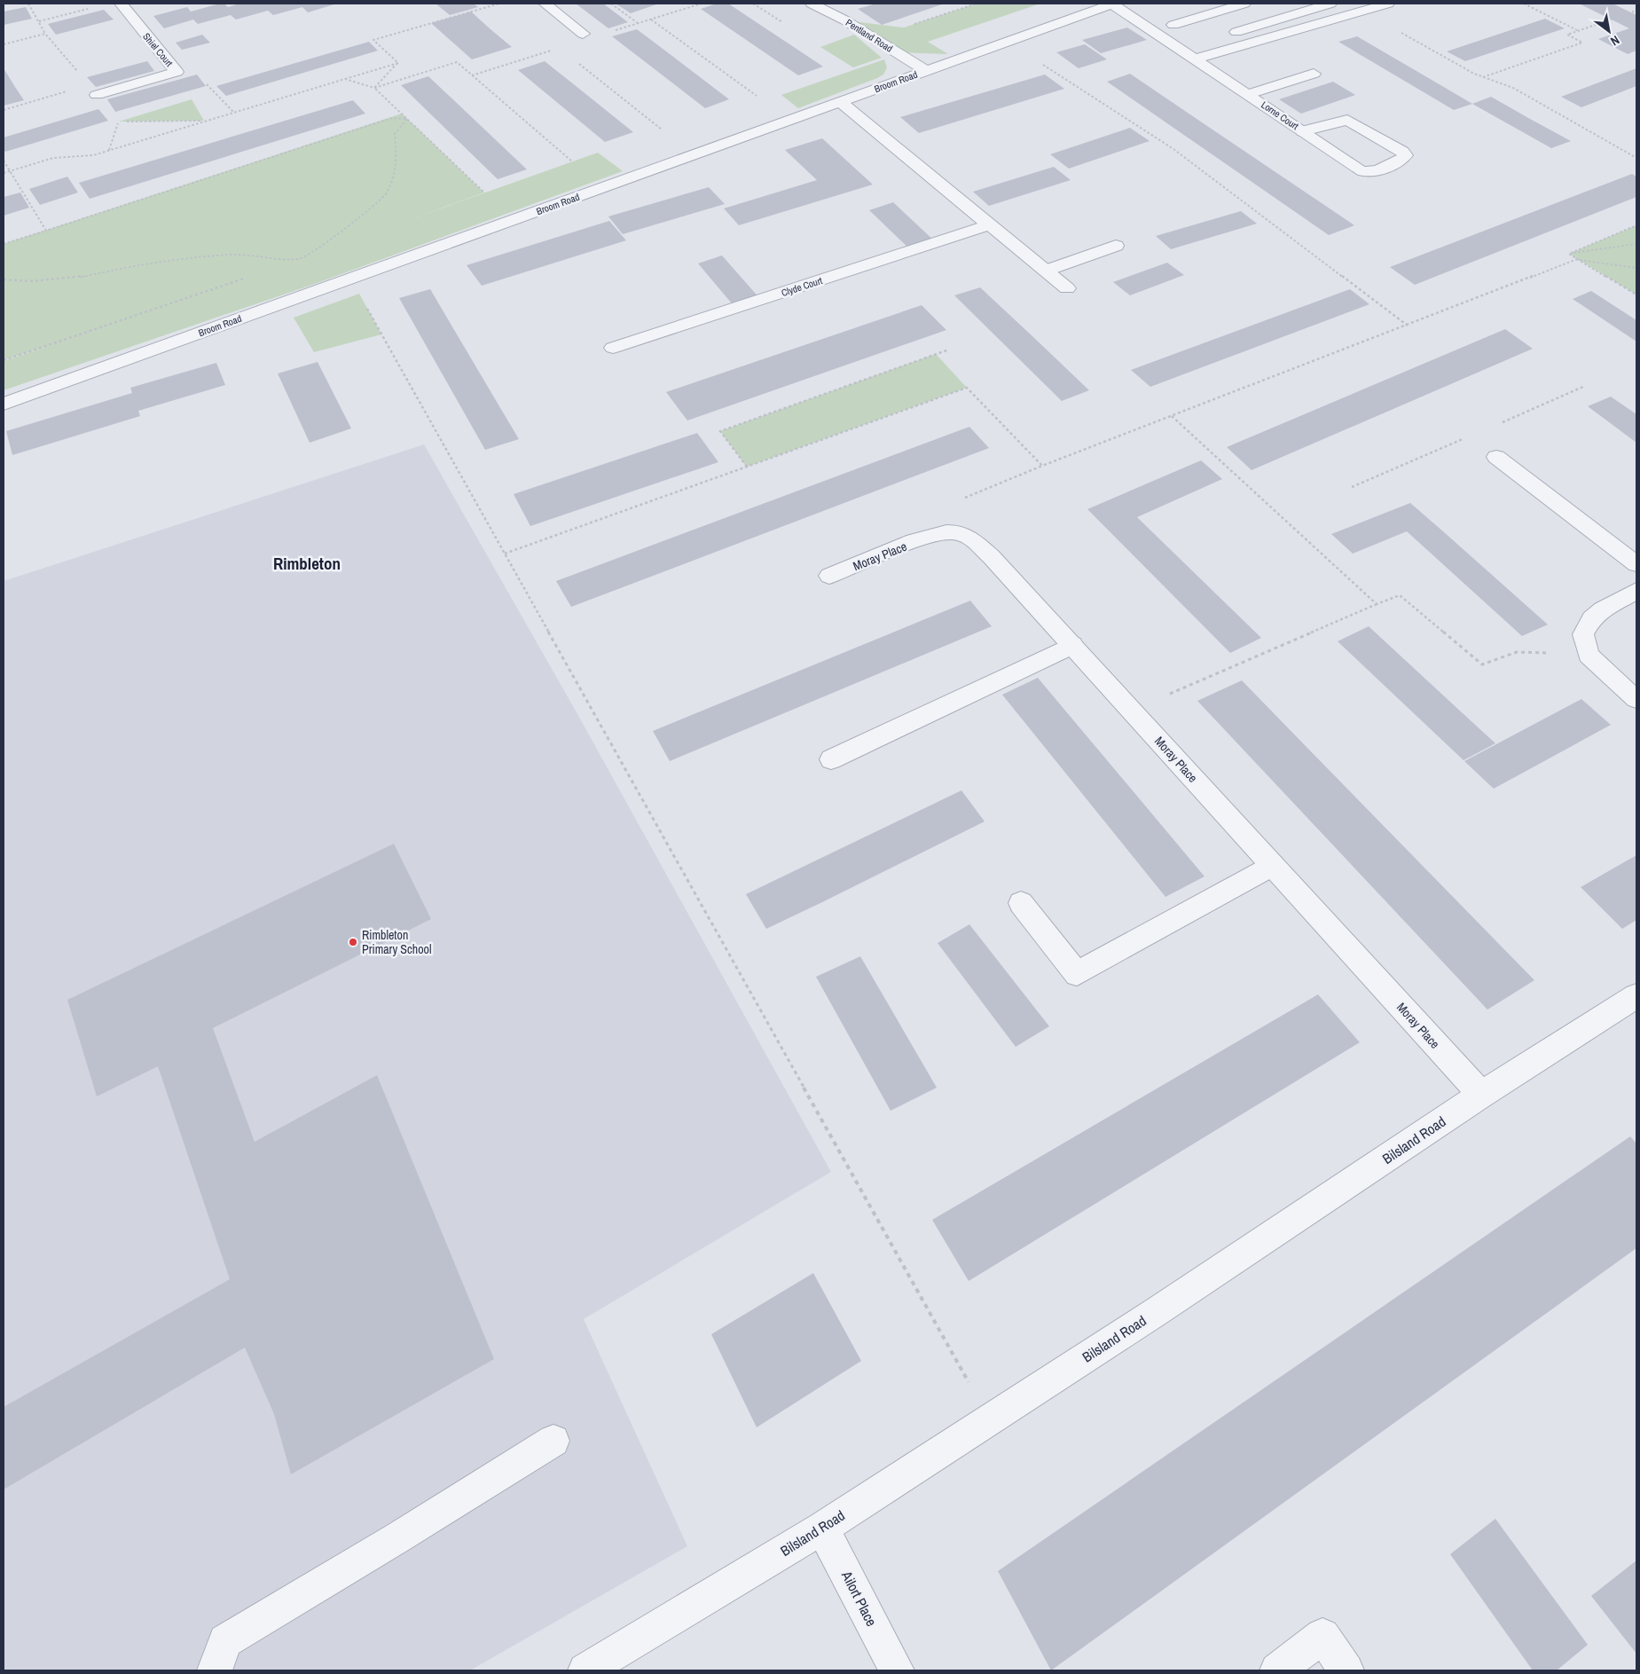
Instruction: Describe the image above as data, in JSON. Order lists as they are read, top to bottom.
{
  "streets": {
    "street": [
      "Pentland Road",
      "Shiel Court",
      "Broom Road",
      "Lorne Court",
      "Clyde Court",
      "Moray Place",
      "Bilsland Road",
      "Ailort Place"
    ]
  },
  "crossings": [
    ["Pentland Road", "Broom Road"],
    ["Broom Road", "Lorne Court"],
    ["Moray Place", "Bilsland Road"],
    ["Bilsland Road", "Ailort Place"]
  ],
  "districts": ["Rimbleton"],
  "places": ["Rimbleton Primary School"],
  "north": "bottom right"
}
